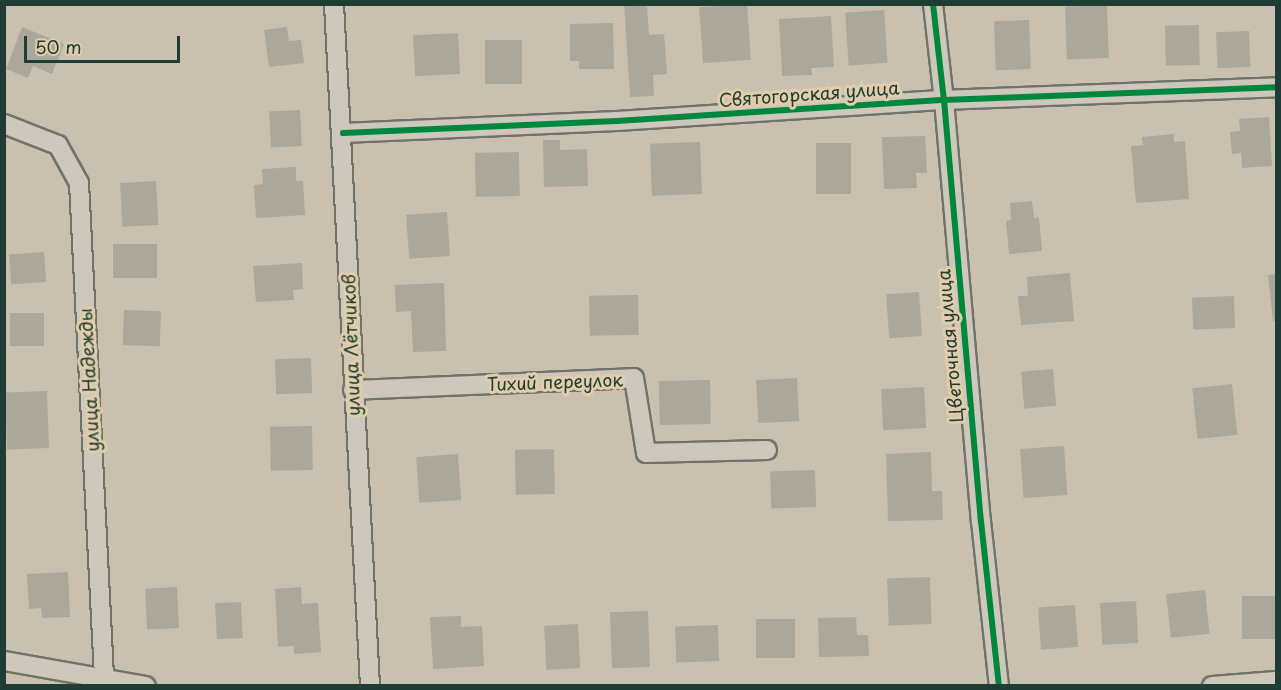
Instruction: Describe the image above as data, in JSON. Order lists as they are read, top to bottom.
{
  "streets": {
    "street": [
      "Святогорская улица",
      "улица Лётчиков",
      "Цветочная улица",
      "улица Надежды",
      "Тихий переулок"
    ]
  },
  "crossings": [
    ["Святогорская улица", "улица Лётчиков"],
    ["Святогорская улица", "Цветочная улица"],
    ["улица Лётчиков", "Тихий переулок"]
  ],
  "scale_bar": "50 m"
}
